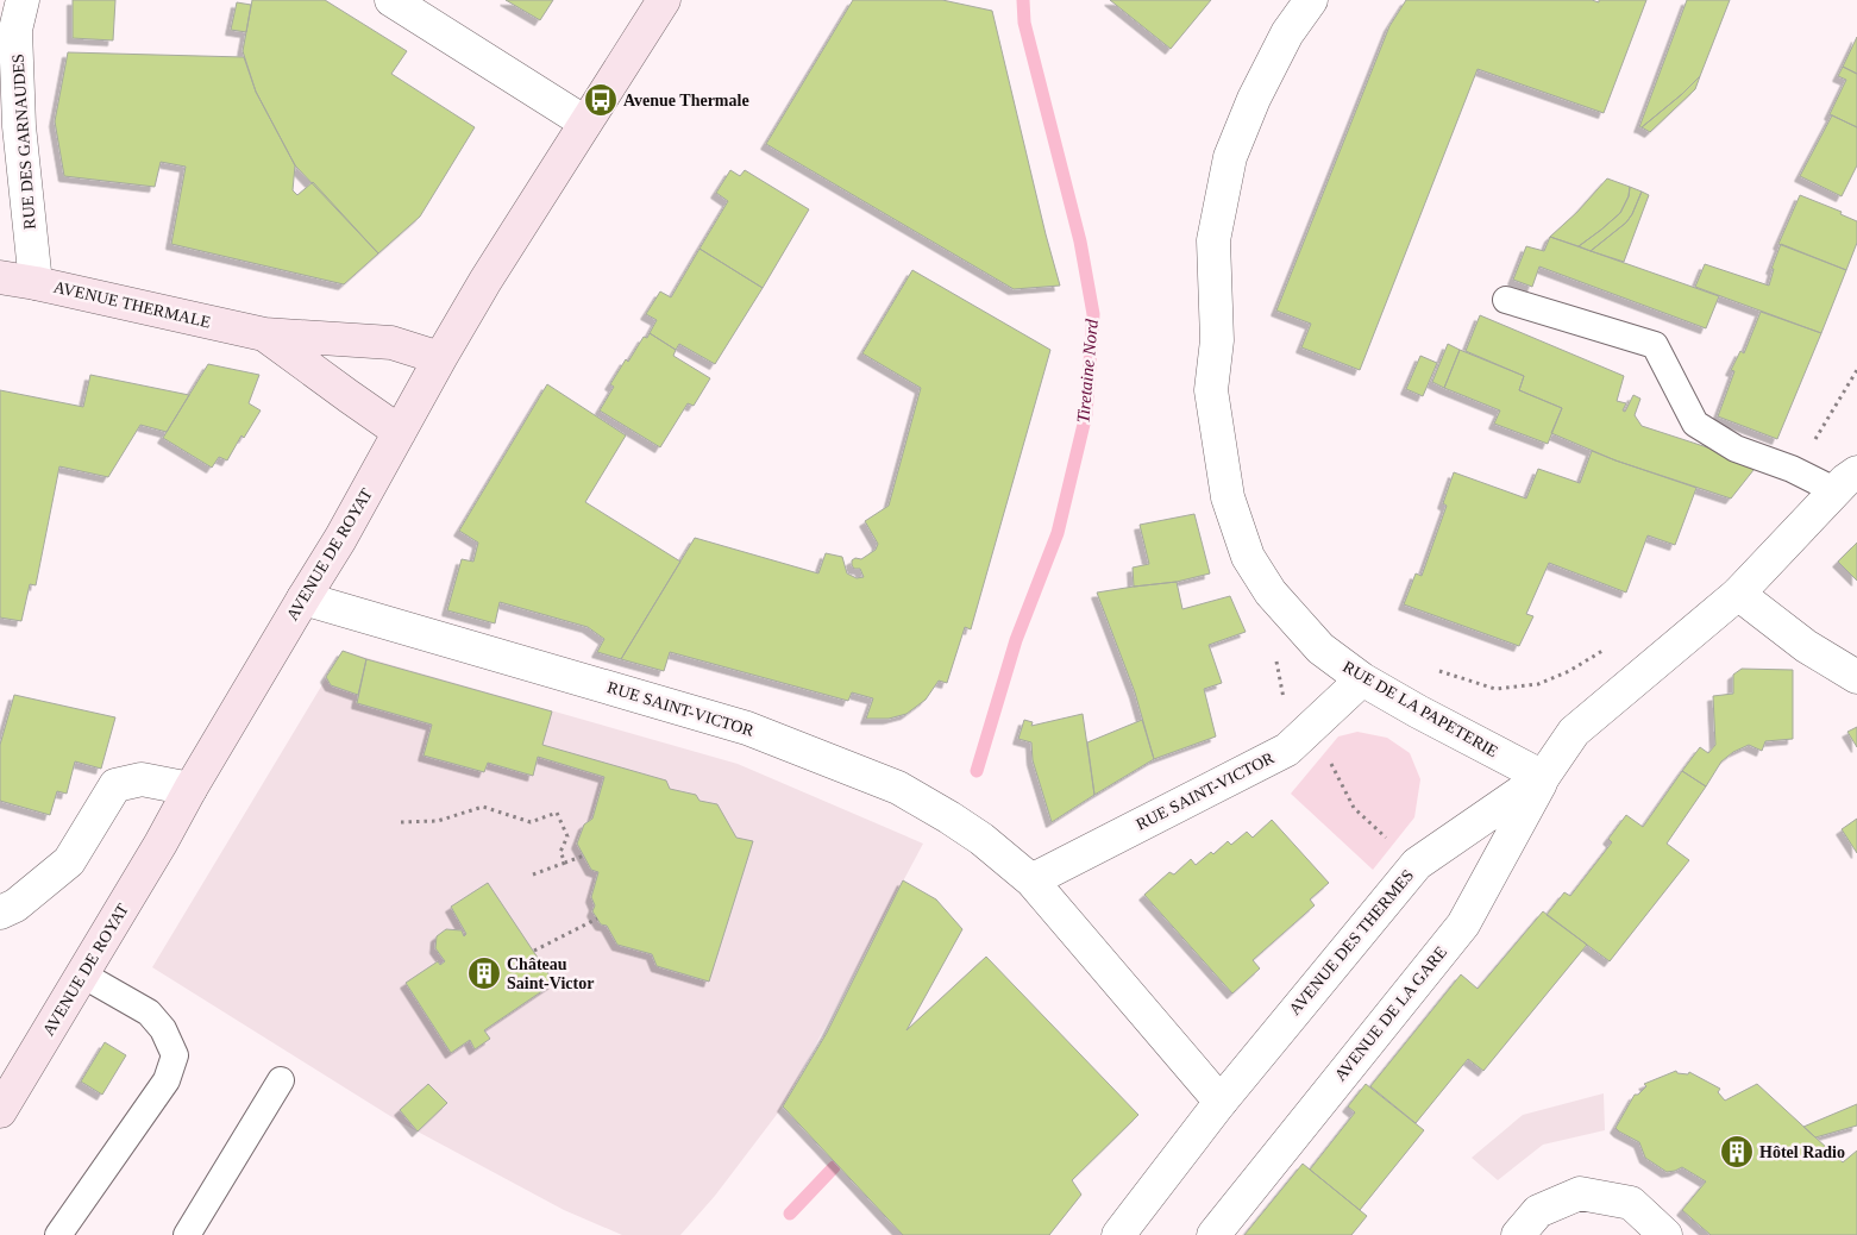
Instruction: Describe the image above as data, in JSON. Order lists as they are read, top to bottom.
{
  "streets": {
    "main road": ["AVENUE THERMALE", "AVENUE DE ROYAT"],
    "street": [
      "RUE DES GARNAUDES",
      "RUE SAINT-VICTOR",
      "RUE DE LA PAPETERIE",
      "AVENUE DES THERMES",
      "AVENUE DE LA GARE"
    ]
  },
  "crossings": [
    ["RUE DES GARNAUDES", "AVENUE THERMALE"],
    ["AVENUE THERMALE", "AVENUE DE ROYAT"],
    ["AVENUE DE ROYAT", "RUE SAINT-VICTOR"],
    ["RUE SAINT-VICTOR", "RUE DE LA PAPETERIE"],
    ["RUE SAINT-VICTOR", "AVENUE DES THERMES"],
    ["RUE DE LA PAPETERIE", "AVENUE DES THERMES"],
    ["RUE DE LA PAPETERIE", "AVENUE DE LA GARE"],
    ["AVENUE DES THERMES", "AVENUE DE LA GARE"]
  ],
  "water": ["Tiretaine Nord"],
  "places": {
    "bus stop": ["Avenue Thermale"],
    "building": ["Château Saint-Victor", "Hôtel Radio"]
  }
}
